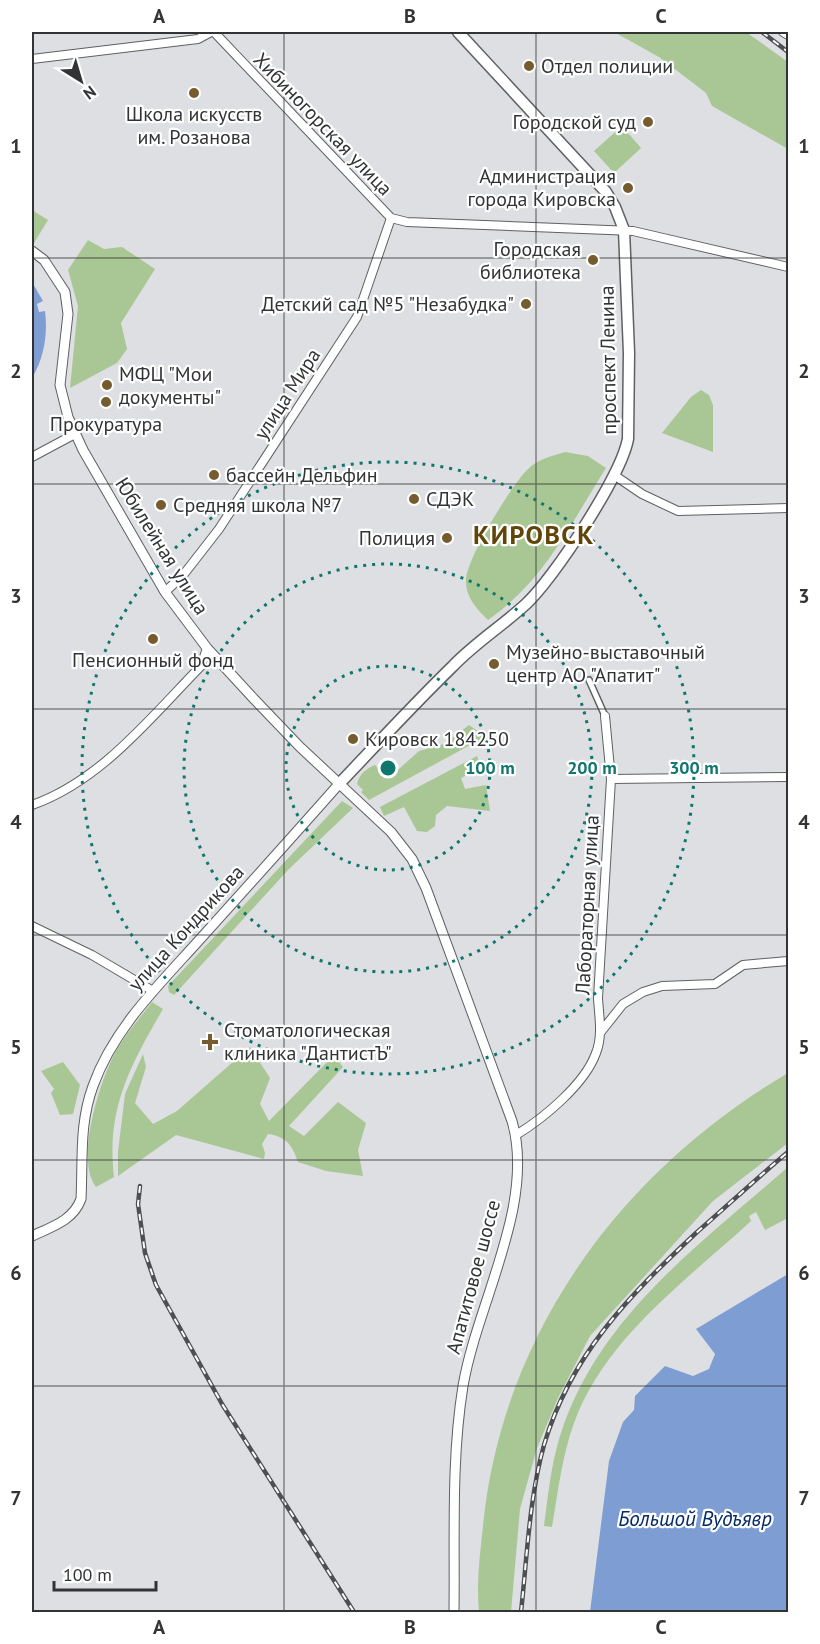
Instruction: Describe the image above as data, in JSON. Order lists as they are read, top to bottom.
{
  "streets": {
    "main road": ["проспект Ленина"],
    "street": [
      "Хибиногорская улица",
      "улица Мира",
      "Юбилейная улица",
      "Лабораторная улица",
      "улица Кондрикова",
      "Апатитовое шоссе"
    ]
  },
  "crossings": [
    ["Хибиногорская улица", "улица Мира"],
    ["проспект Ленина", "Юбилейная улица"],
    ["проспект Ленина", "улица Кондрикова"],
    ["проспект Ленина", "Апатитовое шоссе"],
    ["улица Мира", "Юбилейная улица"],
    ["Юбилейная улица", "улица Кондрикова"],
    ["Юбилейная улица", "Апатитовое шоссе"],
    ["Лабораторная улица", "Апатитовое шоссе"],
    ["улица Кондрикова", "Апатитовое шоссе"]
  ],
  "districts": ["КИРОВСК"],
  "water": ["Большой Вудъявр"],
  "places": {
    "other": [
      "Отдел полиции",
      "Школа искусств им. Розанова",
      "Городской суд",
      "Администрация города Кировска",
      "Городская библиотека",
      "Детский сад №5 \"Незабудка\"",
      "МФЦ \"Мои документы\"",
      "Прокуратура",
      "бассейн Дельфин",
      "СДЭК",
      "Средняя школа №7",
      "Полиция",
      "Пенсионный фонд",
      "Музейно-выставочный центр АО \"Апатит\"",
      "Кировск 184250"
    ],
    "health": ["Стоматологическая клиника \"ДантистЪ\""]
  },
  "scale_bar": "100 m",
  "north": "bottom right",
  "grid": {
    "columns": ["A", "B", "C"],
    "rows": [
      "1",
      "2",
      "3",
      "4",
      "5",
      "6",
      "7"
    ]
  },
  "rings": ["100 m", "200 m", "300 m"]
}
